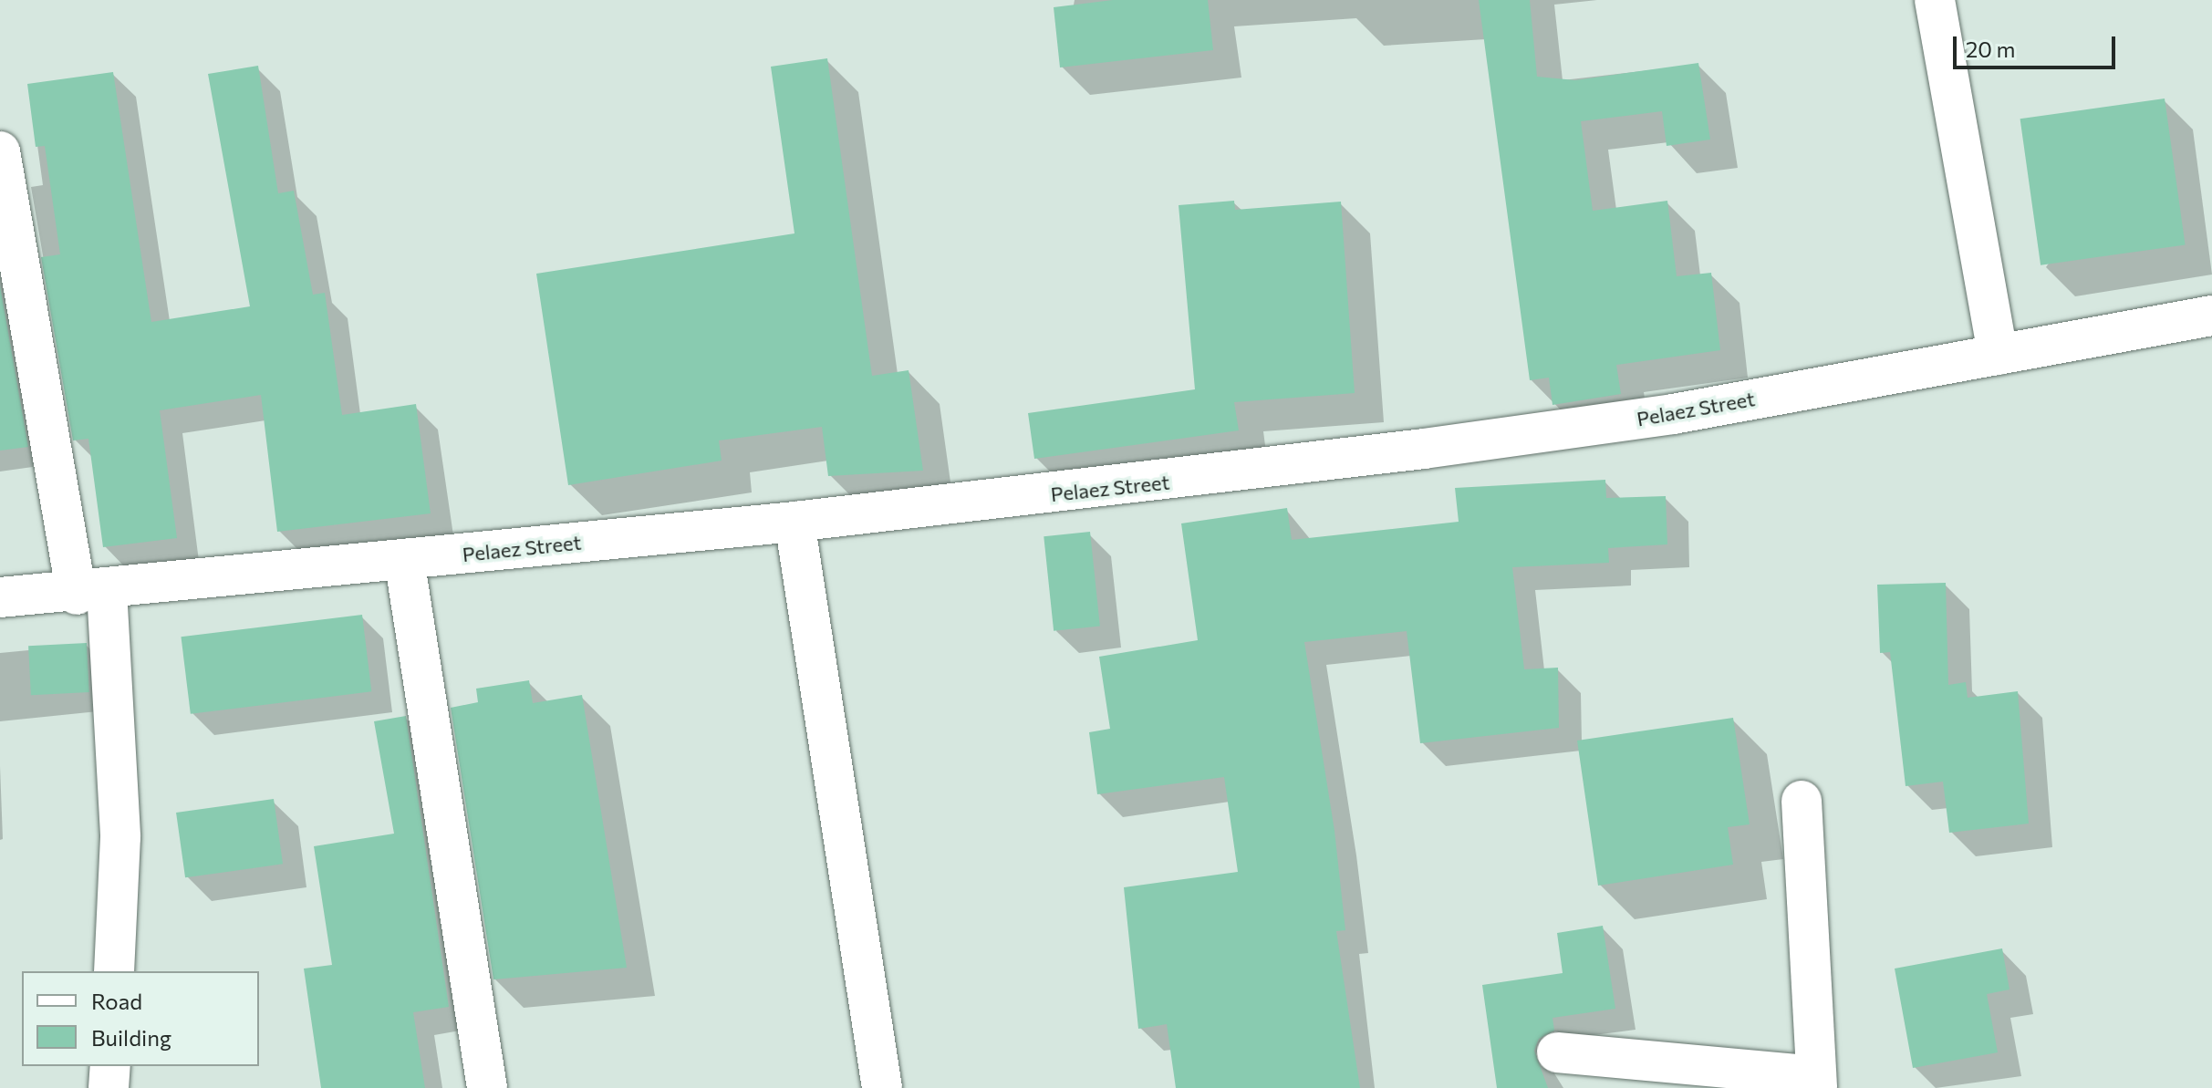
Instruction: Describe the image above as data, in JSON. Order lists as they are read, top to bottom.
{
  "streets": {
    "street": ["Pelaez Street"]
  },
  "legend": ["Road", "Building"],
  "scale_bar": "20 m"
}
